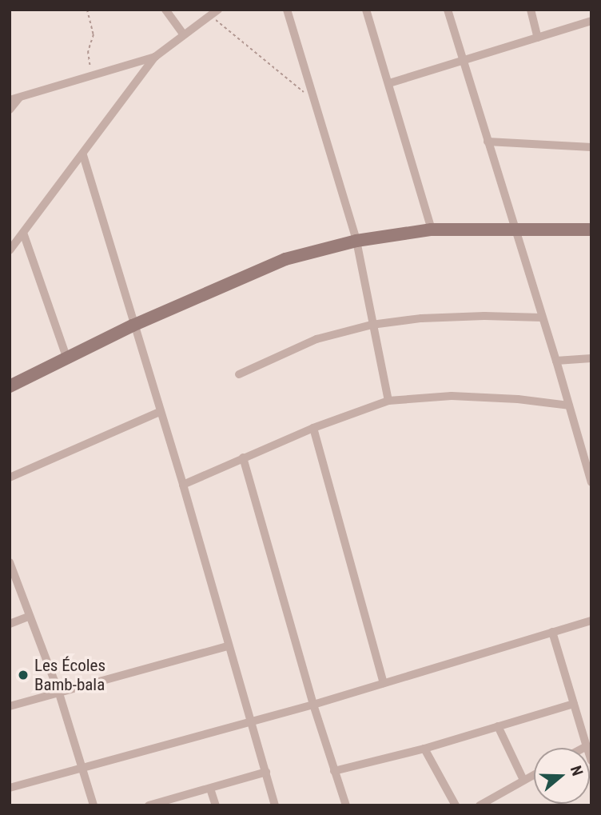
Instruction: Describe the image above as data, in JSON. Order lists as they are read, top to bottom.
{
  "places": ["Les Écoles Bamb-bala"],
  "north": "right"
}
